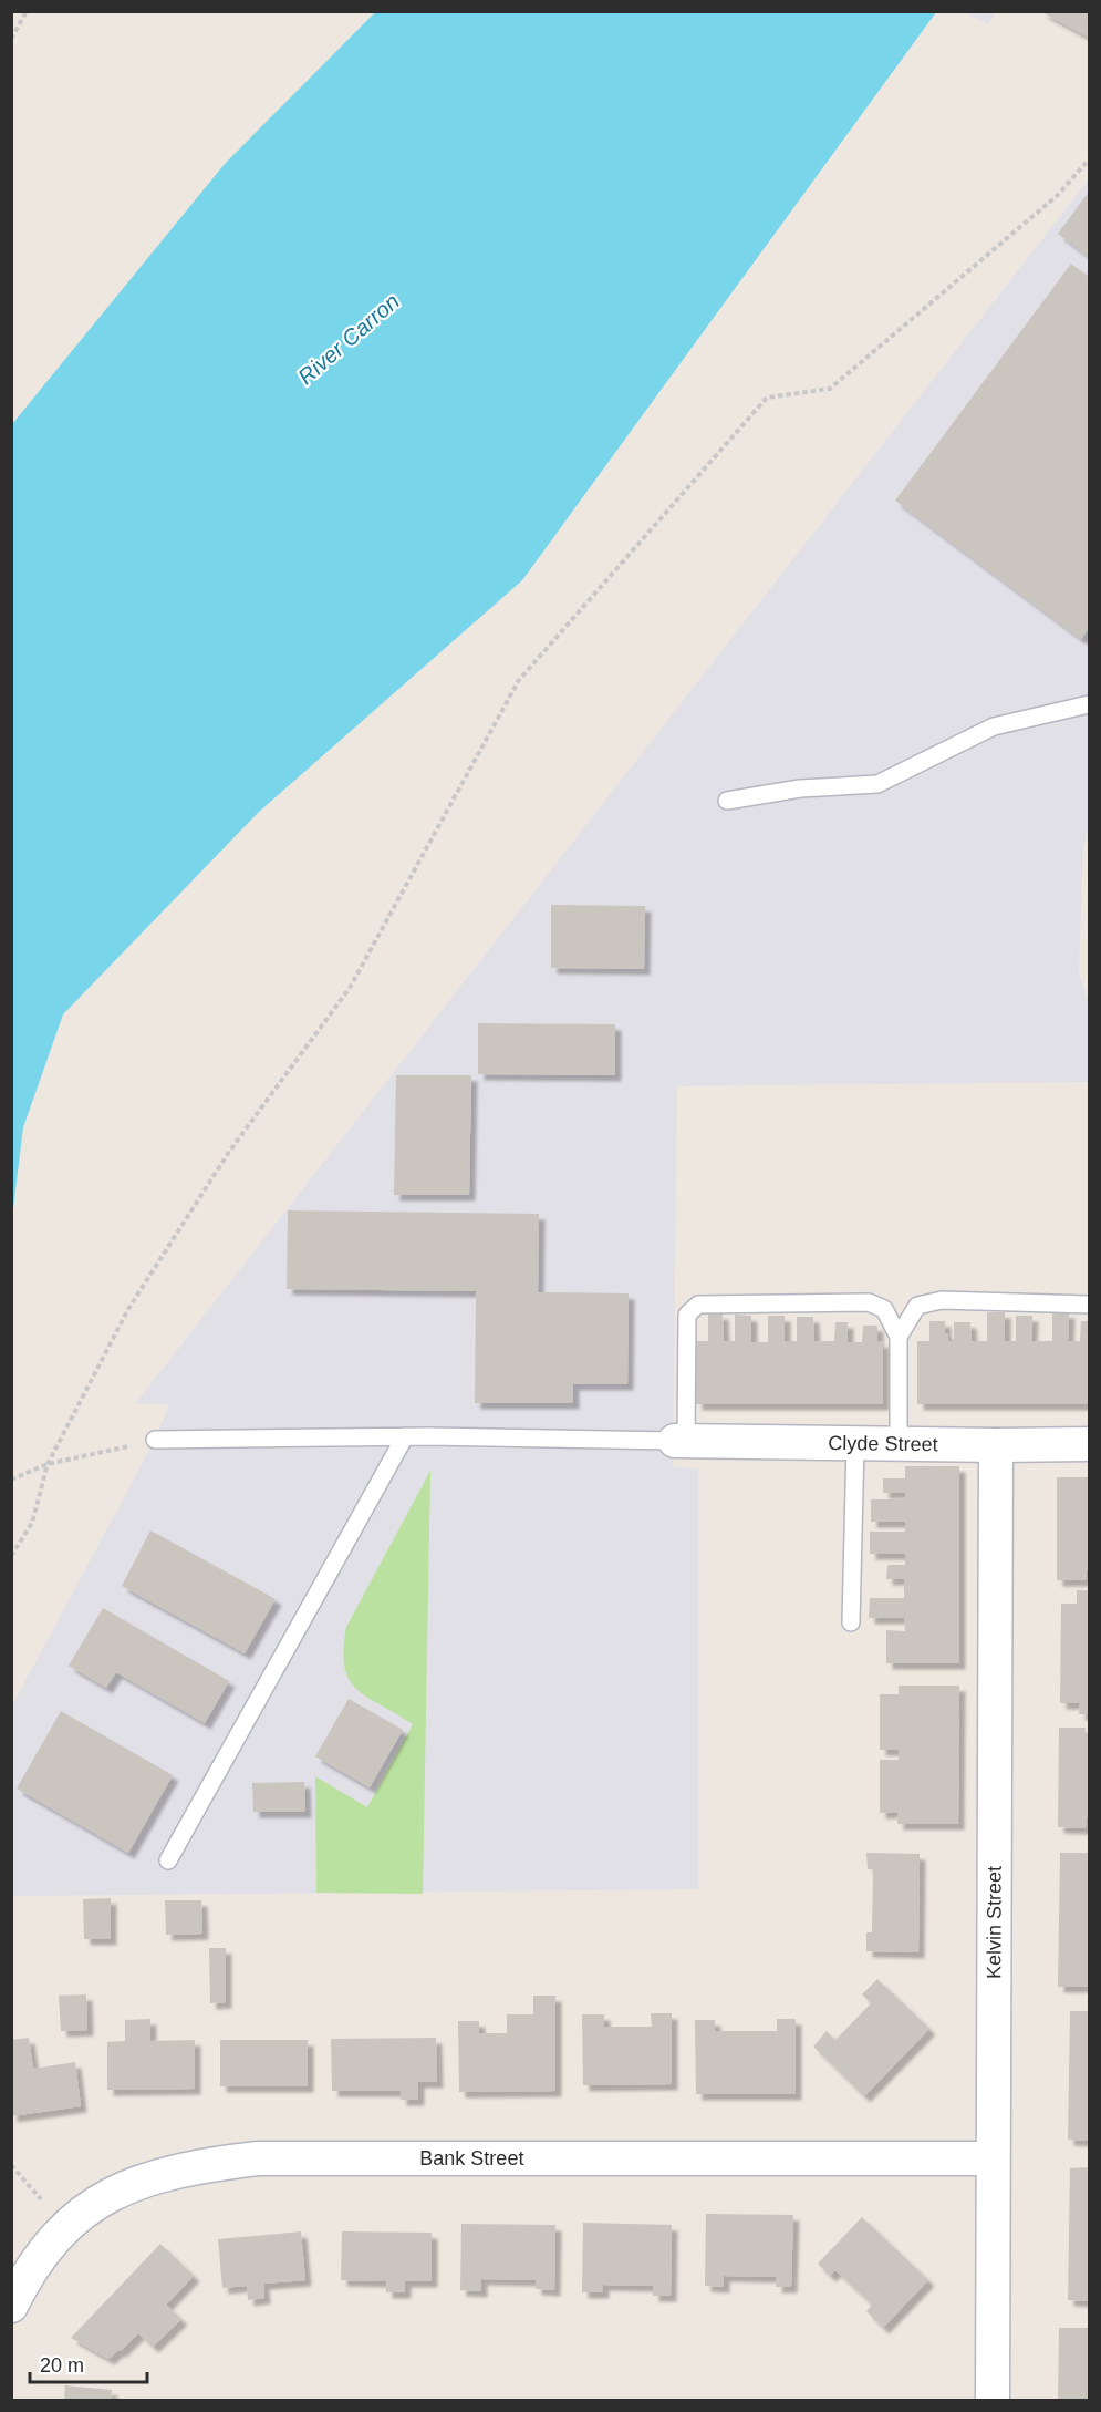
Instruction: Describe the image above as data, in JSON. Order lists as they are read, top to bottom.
{
  "streets": {
    "street": ["Clyde Street", "Kelvin Street", "Bank Street"]
  },
  "crossings": [
    ["Clyde Street", "Kelvin Street"],
    ["Kelvin Street", "Bank Street"]
  ],
  "water": ["River Carron"],
  "scale_bar": "20 m"
}
